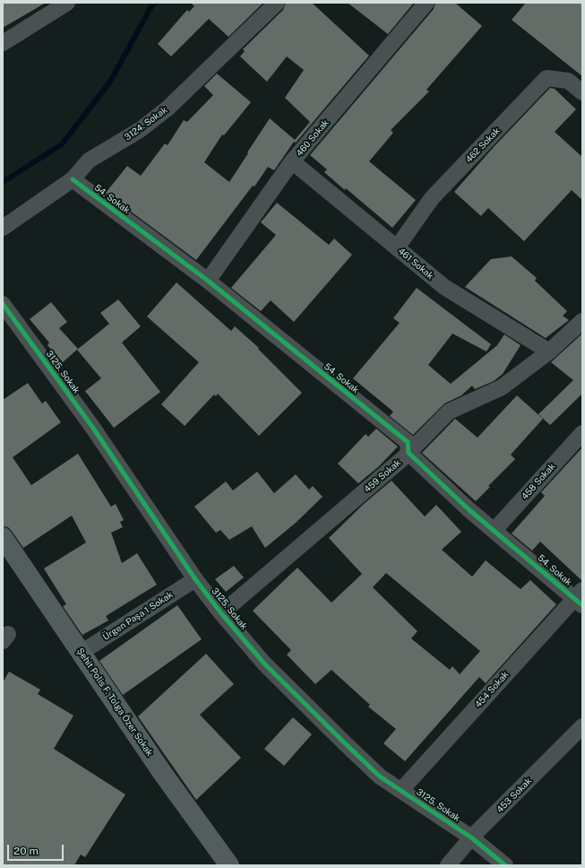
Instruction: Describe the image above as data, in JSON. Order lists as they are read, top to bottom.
{
  "streets": {
    "street": [
      "3124. Sokak",
      "460 Sokak",
      "462 Sokak",
      "54. Sokak",
      "461 Sokak",
      "3125. Sokak",
      "459 Sokak",
      "458 Sokak",
      "Ürgen Paşa 1 Sokak",
      "454 Sokak",
      "Şehit Polis F. Tolga Özer Sokak",
      "453 Sokak"
    ]
  },
  "crossings": [
    ["3124. Sokak", "54. Sokak"],
    ["460 Sokak", "54. Sokak"],
    ["460 Sokak", "461 Sokak"],
    ["462 Sokak", "461 Sokak"],
    ["54. Sokak", "459 Sokak"],
    ["54. Sokak", "458 Sokak"],
    ["54. Sokak", "454 Sokak"],
    ["461 Sokak", "459 Sokak"],
    ["3125. Sokak", "459 Sokak"],
    ["3125. Sokak", "Ürgen Paşa 1 Sokak"],
    ["3125. Sokak", "454 Sokak"],
    ["3125. Sokak", "453 Sokak"],
    ["Ürgen Paşa 1 Sokak", "Şehit Polis F. Tolga Özer Sokak"]
  ],
  "scale_bar": "20 m"
}
